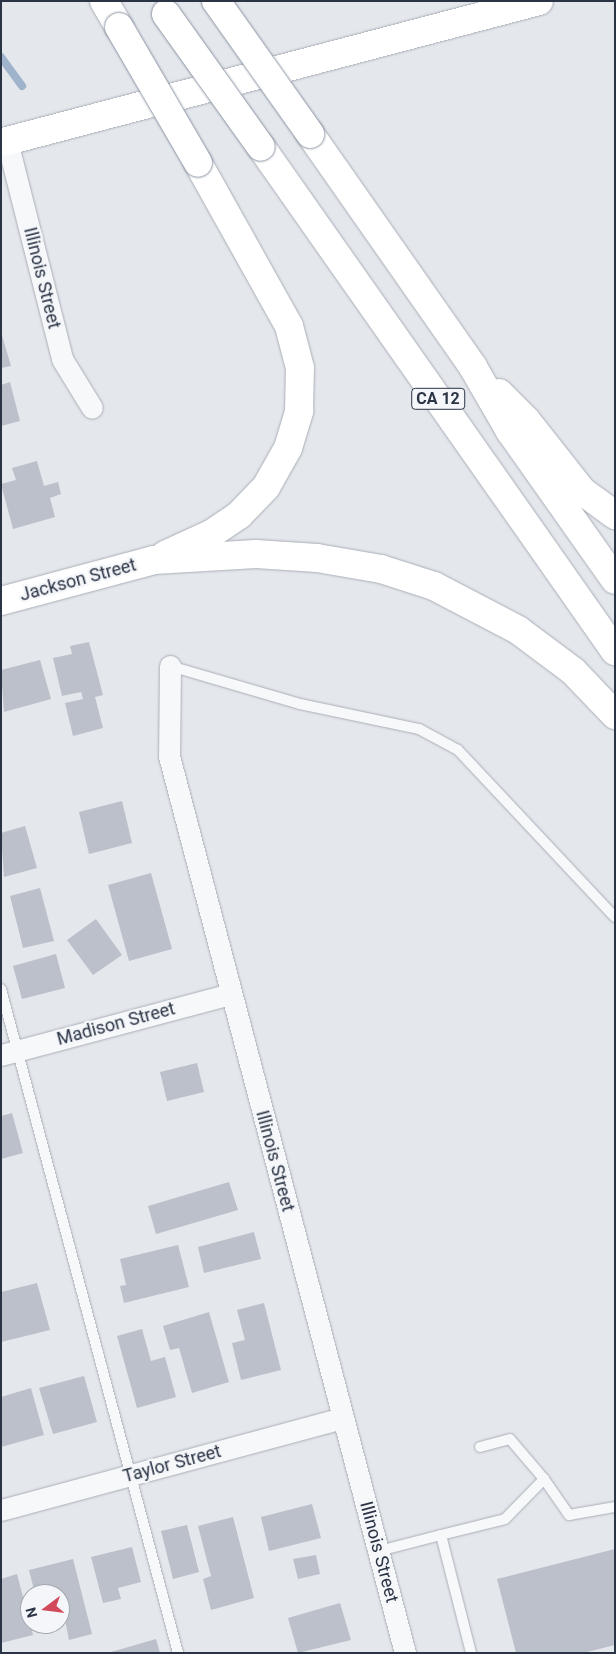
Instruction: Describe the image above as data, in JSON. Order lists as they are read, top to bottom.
{
  "streets": {
    "main road": ["CA 12", "Jackson Street"],
    "street": ["Illinois Street", "Madison Street", "Taylor Street"]
  },
  "crossings": [
    ["Illinois Street", "Madison Street"],
    ["Illinois Street", "Taylor Street"]
  ],
  "north": "left"
}
